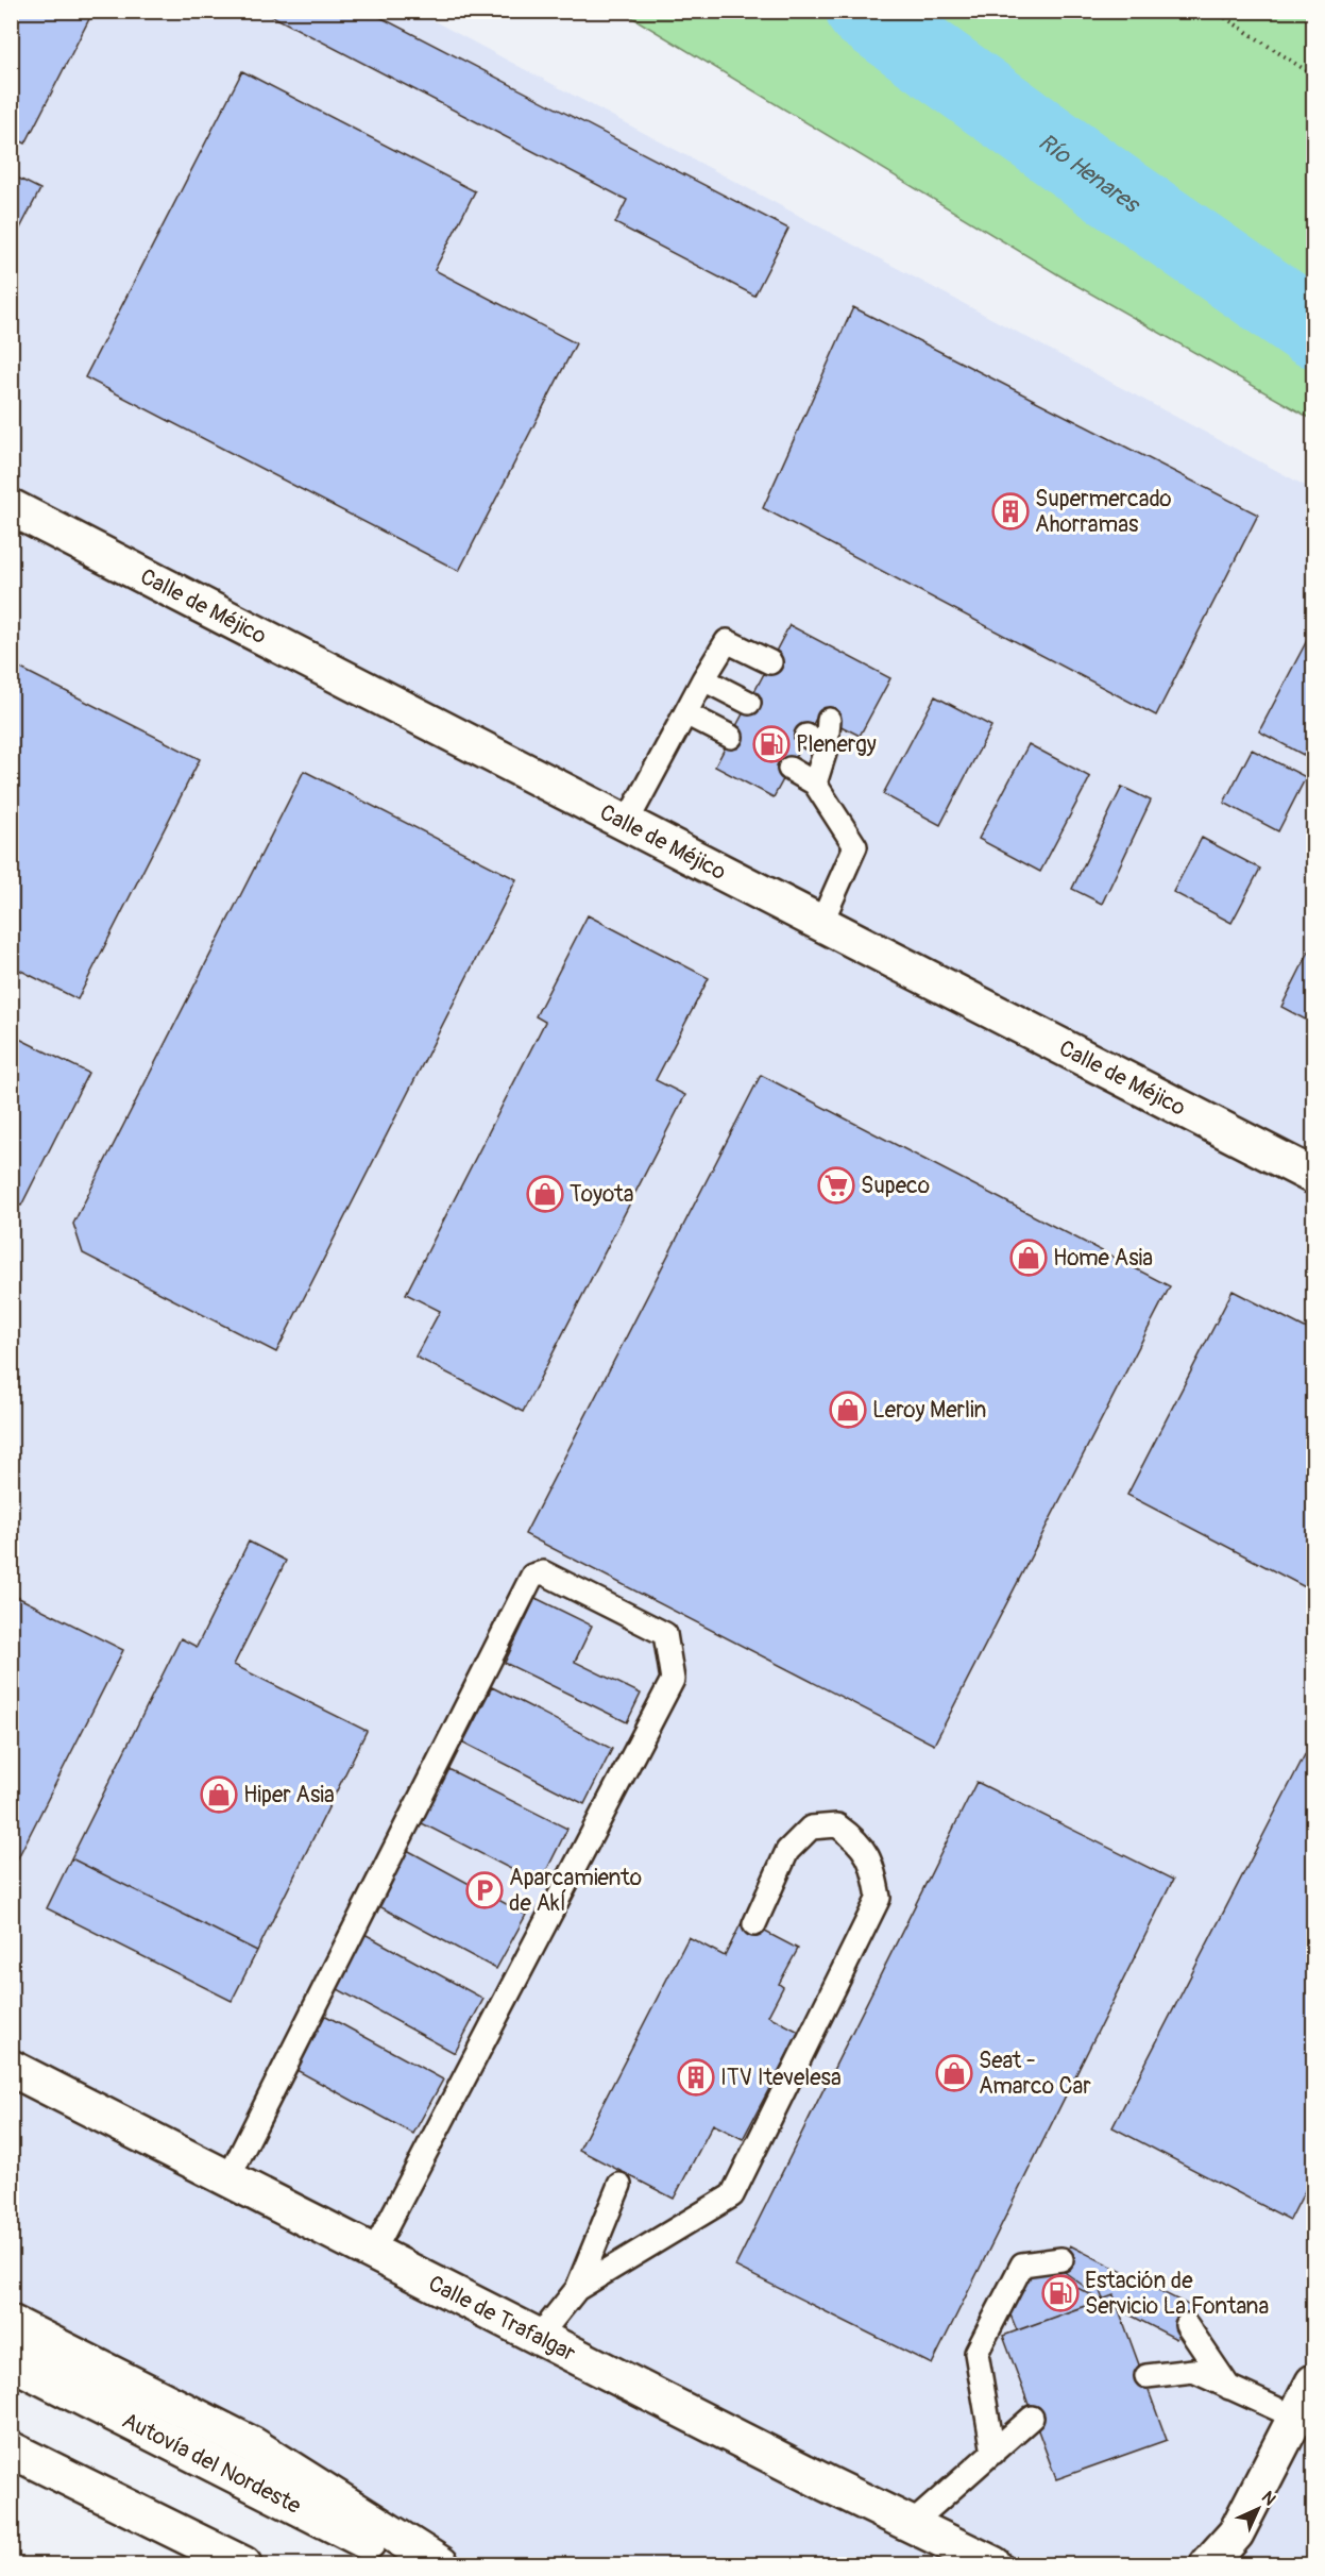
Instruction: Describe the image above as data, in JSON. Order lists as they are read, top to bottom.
{
  "streets": {
    "main road": ["Calle de Méjico", "Calle de Trafalgar", "Autovía del Nordeste"]
  },
  "water": ["Río Henares"],
  "places": {
    "building": ["Supermercado Ahorramas", "ITV Itevelesa"],
    "fuel station": ["Plenergy", "Estación de Servicio La Fontana"],
    "supermarket": ["Supeco"],
    "shop": [
      "Toyota",
      "Home Asia",
      "Leroy Merlin",
      "Hiper Asia",
      "Seat - Amarco Car"
    ],
    "parking": ["Aparcamiento de AkÍ"]
  },
  "north": "top right"
}
